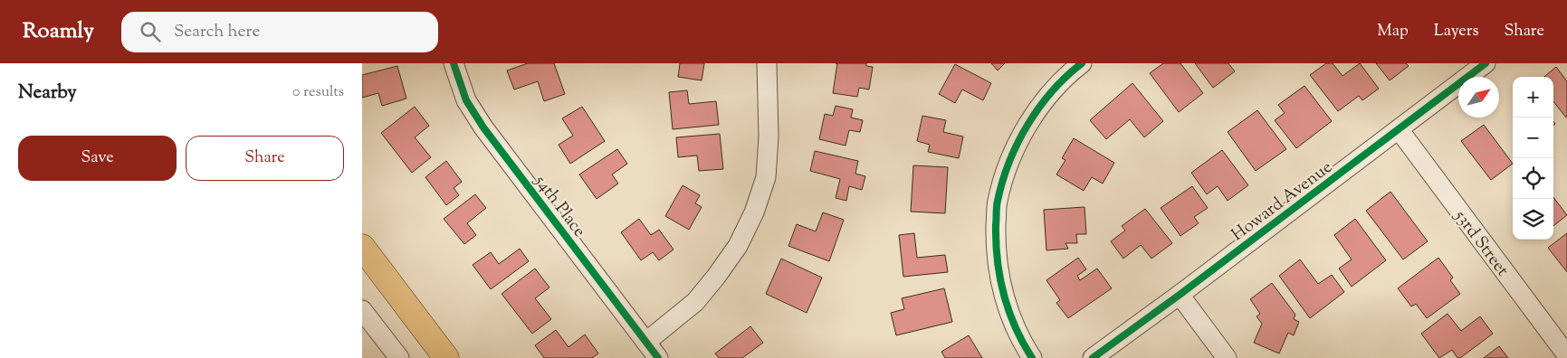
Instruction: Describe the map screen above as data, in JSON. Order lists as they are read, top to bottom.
{
  "streets": {
    "street": ["Howard Avenue", "54th Place", "53rd Street"]
  },
  "crossings": [
    ["Howard Avenue", "53rd Street"]
  ],
  "north": "top right",
  "page": {
    "header": "Roamly",
    "search": "Search here",
    "nav": ["Map", "Layers", "Share"],
    "heading": ["Nearby", "0 results"],
    "map_buttons": ["+", "−"],
    "buttons": ["Save", "Share"]
  }
}
